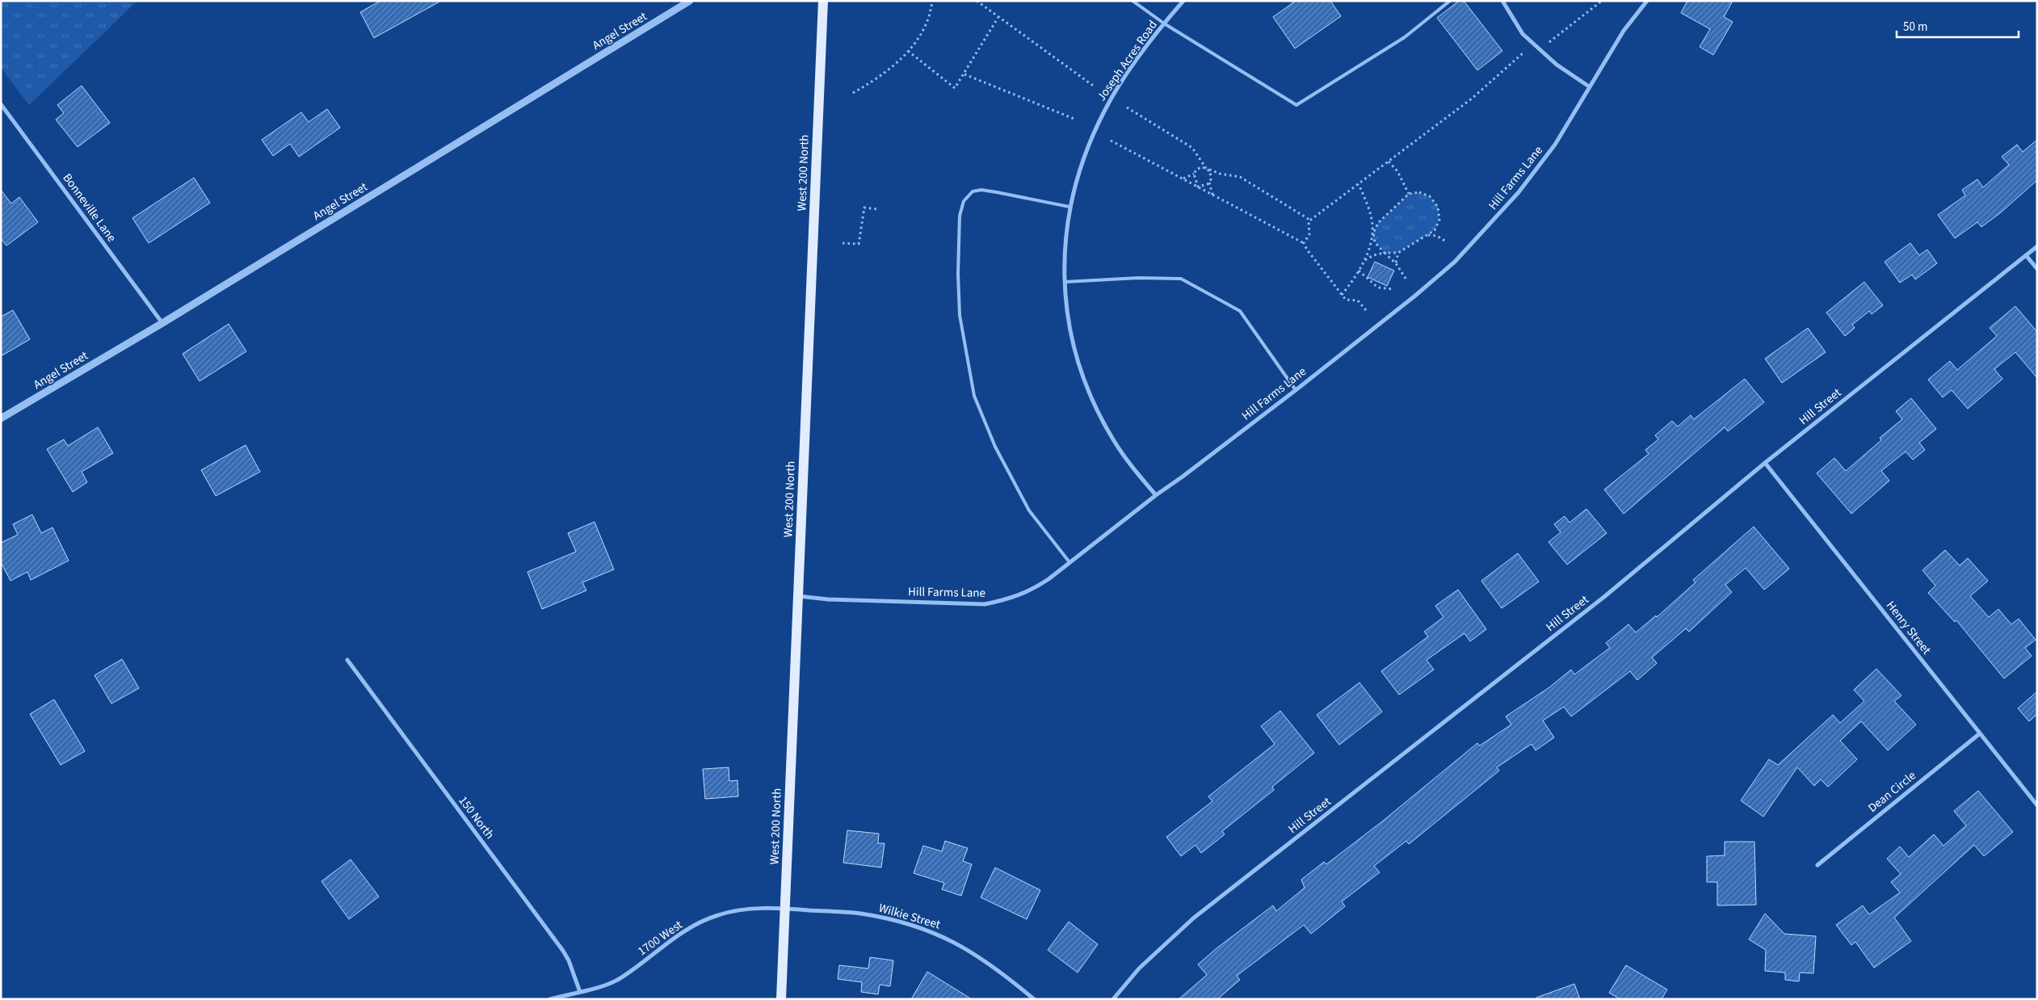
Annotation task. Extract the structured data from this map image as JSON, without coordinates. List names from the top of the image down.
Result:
{
  "streets": {
    "main road": ["West 200 North"],
    "street": [
      "Angel Street",
      "Joseph Acres Road",
      "Hill Farms Lane",
      "Bonneville Lane",
      "Hill Street",
      "Henry Street",
      "Dean Circle",
      "150 North",
      "Wilkie Street",
      "1700 West"
    ]
  },
  "crossings": [
    ["Angel Street", "Bonneville Lane"],
    ["Joseph Acres Road", "Hill Farms Lane"],
    ["West 200 North", "Hill Farms Lane"],
    ["West 200 North", "Wilkie Street"],
    ["West 200 North", "1700 West"],
    ["Hill Street", "Henry Street"],
    ["Henry Street", "Dean Circle"],
    ["150 North", "1700 West"],
    ["Wilkie Street", "1700 West"]
  ],
  "scale_bar": "50 m"
}
